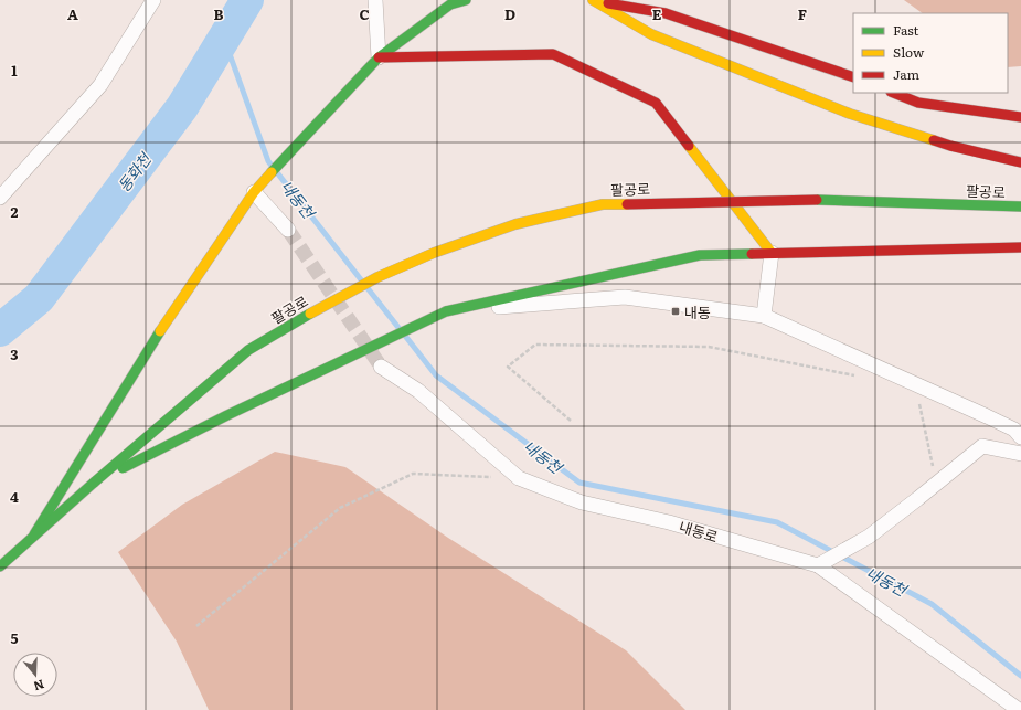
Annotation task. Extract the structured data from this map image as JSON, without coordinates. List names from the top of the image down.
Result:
{
  "streets": {
    "main road": ["팔공로"],
    "street": ["내동로"]
  },
  "water": ["동화천", "내동천"],
  "places": {
    "transit": ["내동"]
  },
  "legend": ["Fast", "Slow", "Jam"],
  "north": "bottom",
  "grid": {
    "columns": [
      "A",
      "B",
      "C",
      "D",
      "E",
      "F"
    ],
    "rows": [
      "1",
      "2",
      "3",
      "4",
      "5"
    ]
  }
}
